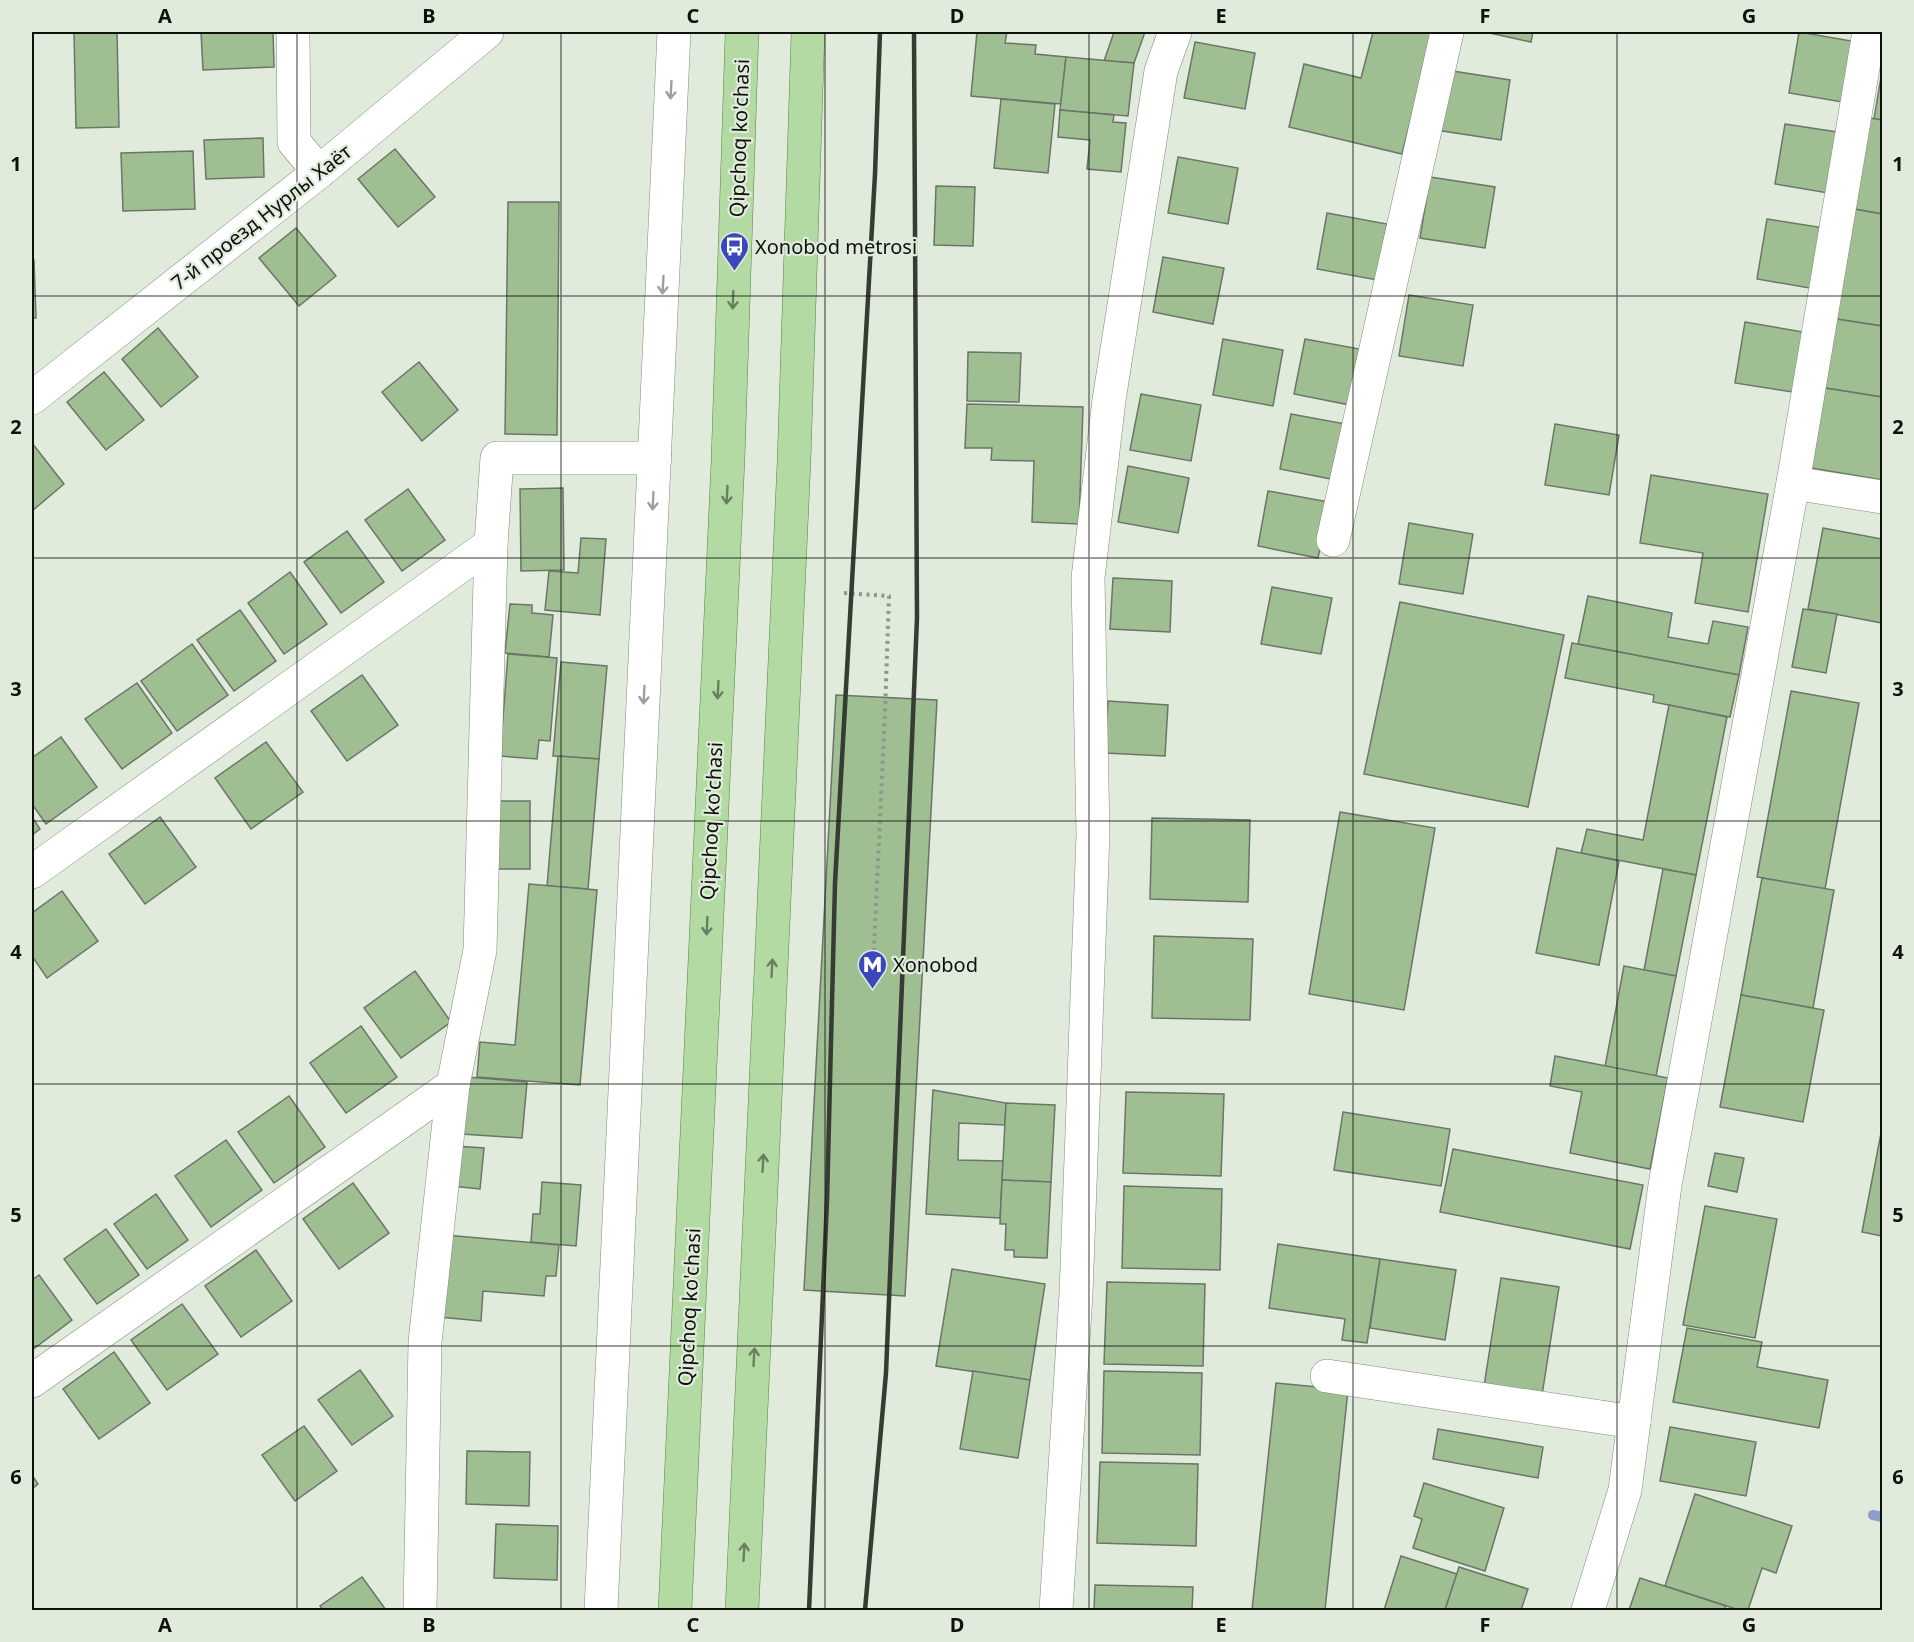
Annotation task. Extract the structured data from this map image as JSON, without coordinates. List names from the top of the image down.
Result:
{
  "streets": {
    "main road": ["Qipchoq ko'chasi"],
    "street": ["7-й проезд Нурлы Хаёт"]
  },
  "places": {
    "bus stop": ["Xonobod metrosi"],
    "metro station": ["Xonobod"]
  },
  "grid": {
    "columns": [
      "A",
      "B",
      "C",
      "D",
      "E",
      "F",
      "G"
    ],
    "rows": [
      "1",
      "2",
      "3",
      "4",
      "5",
      "6"
    ]
  }
}
